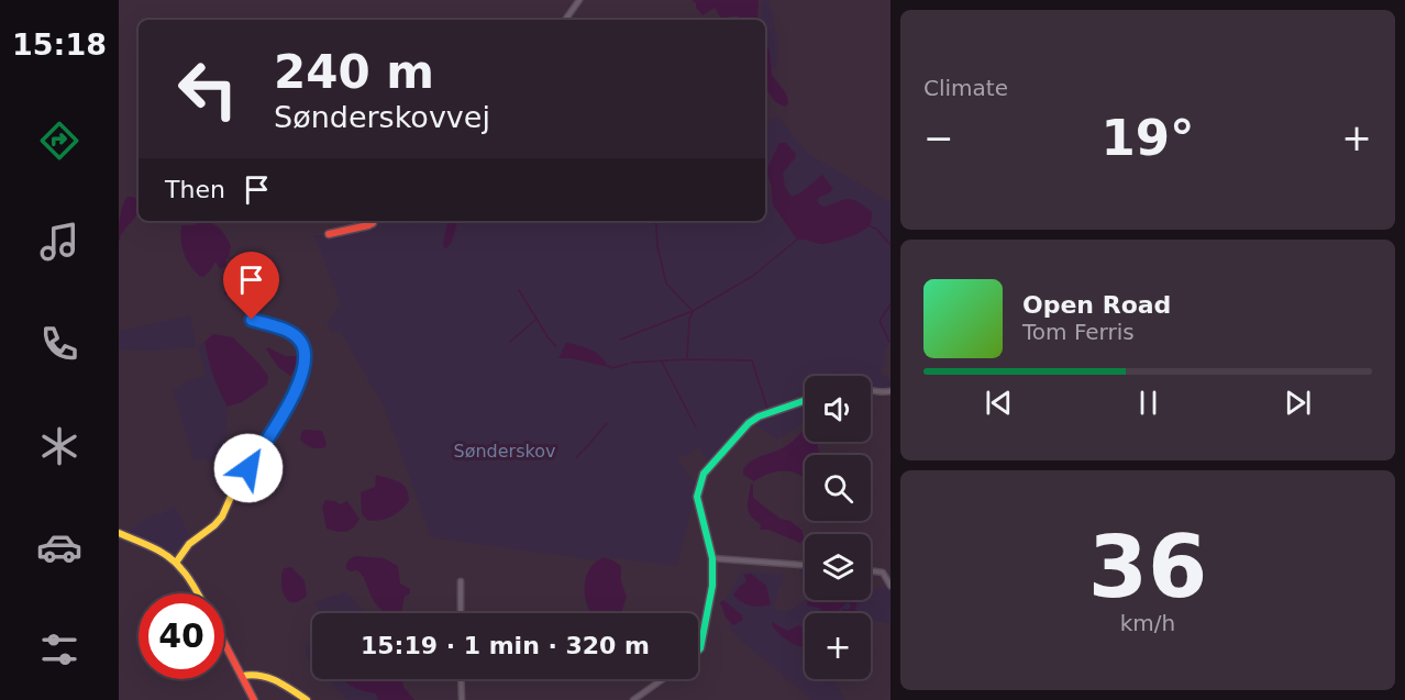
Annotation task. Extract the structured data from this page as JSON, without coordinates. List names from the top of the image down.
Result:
{
  "parks": ["Sønderskov"],
  "page": {
    "tabs": "15:18",
    "tile": [
      "Climate",
      ["36", "km/h"]
    ],
    "turn": ["240 m", "Sønderskovvej"],
    "heat": ["−", "19°", "+"],
    "then": "Then",
    "song": ["Open Road", "Tom Ferris"],
    "map_buttons": "+",
    "limit": "40",
    "trip": "15:19 · 1 min · 320 m"
  }
}
